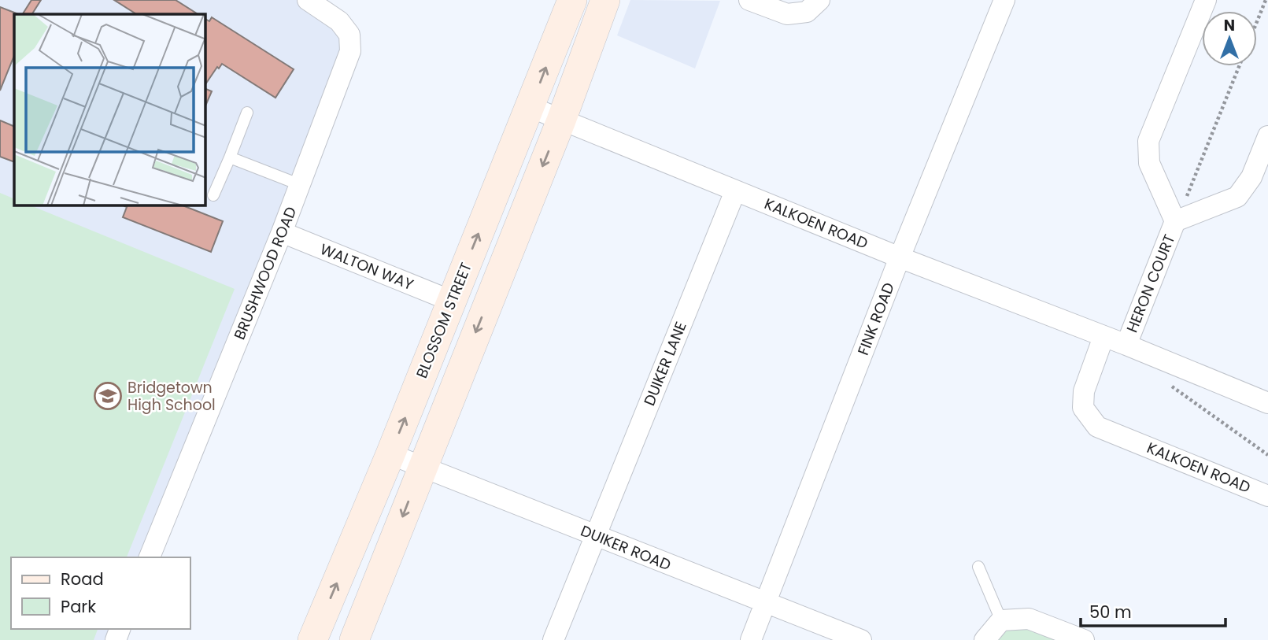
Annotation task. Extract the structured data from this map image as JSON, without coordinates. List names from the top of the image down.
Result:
{
  "streets": {
    "street": [
      "KALKOEN ROAD",
      "WALTON WAY",
      "BRUSHWOOD ROAD",
      "HERON COURT",
      "FINK ROAD",
      "BLOSSOM STREET",
      "DUIKER LANE",
      "DUIKER ROAD"
    ]
  },
  "crossings": [
    ["KALKOEN ROAD", "HERON COURT"],
    ["KALKOEN ROAD", "FINK ROAD"],
    ["KALKOEN ROAD", "BLOSSOM STREET"],
    ["KALKOEN ROAD", "DUIKER LANE"],
    ["WALTON WAY", "BRUSHWOOD ROAD"],
    ["WALTON WAY", "BLOSSOM STREET"],
    ["FINK ROAD", "DUIKER ROAD"],
    ["BLOSSOM STREET", "DUIKER ROAD"],
    ["DUIKER LANE", "DUIKER ROAD"]
  ],
  "places": {
    "school or university": ["Bridgetown High School"]
  },
  "legend": ["Road", "Park"],
  "scale_bar": "50 m",
  "north": "top"
}
